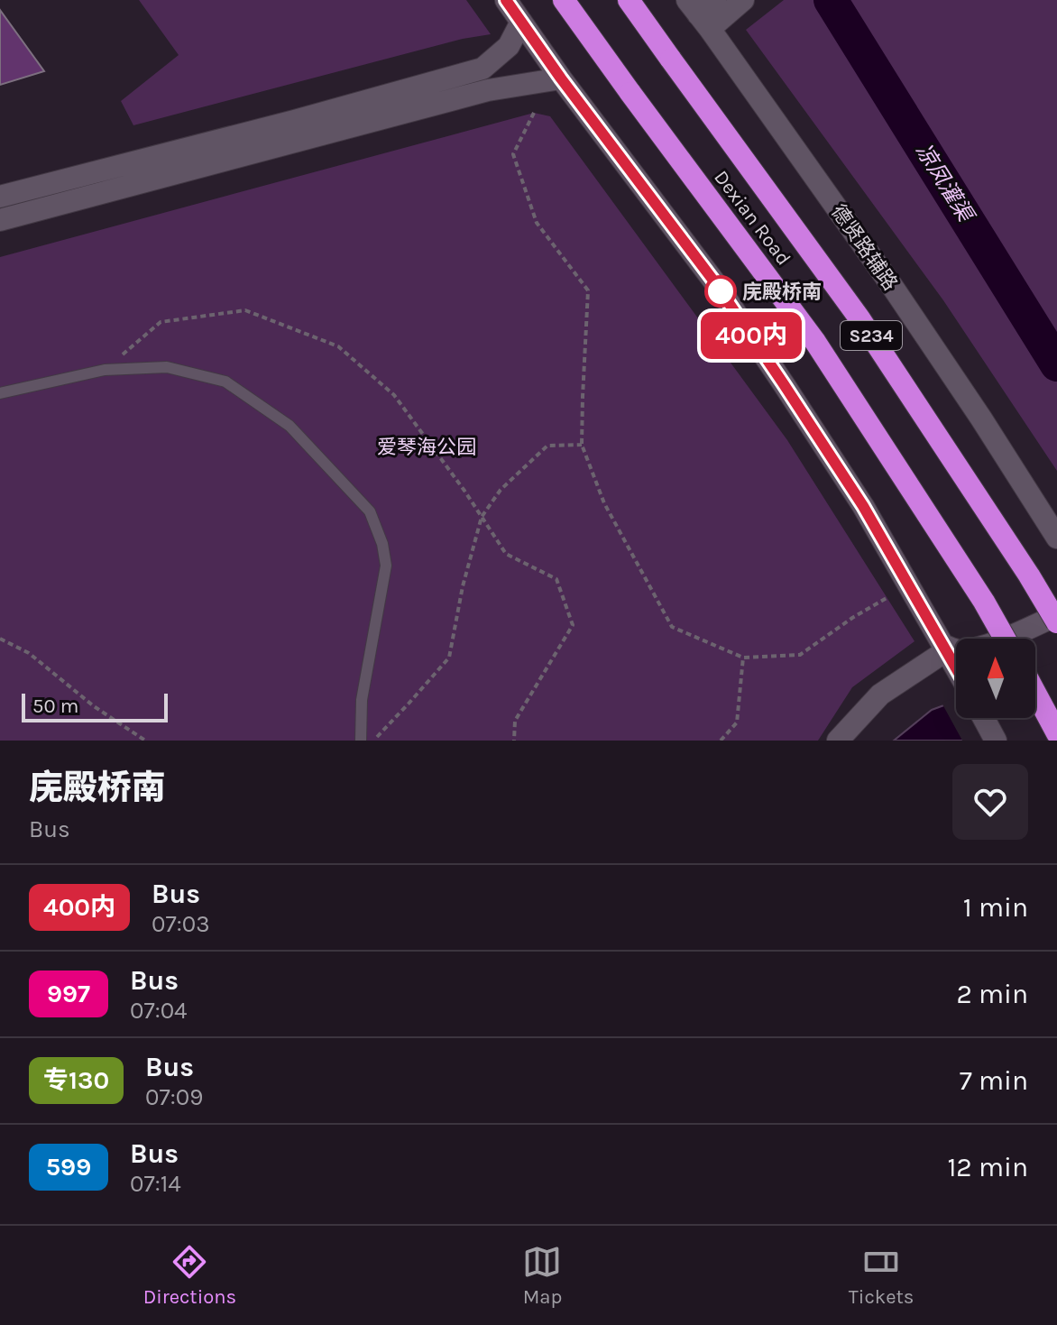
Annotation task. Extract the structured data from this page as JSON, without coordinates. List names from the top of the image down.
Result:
{
  "streets": {
    "highway": ["Dexian Road", "S234"],
    "street": ["德贤路辅路"]
  },
  "water": ["凉凤灌渠"],
  "parks": ["爱琴海公园"],
  "places": ["庑殿桥南"],
  "lines": ["bus line 400内"],
  "scale_bar": "50 m",
  "north": "top",
  "page": {
    "on_map": "400内",
    "scale": "50 m",
    "heading": ["庑殿桥南", "Bus"],
    "list": [
      {
        "mark": "400内",
        "name": "Bus",
        "note": "07:03",
        "value": "1 min"
      },
      {
        "mark": "997",
        "name": "Bus",
        "note": "07:04",
        "value": "2 min"
      },
      {
        "mark": "专130",
        "name": "Bus",
        "note": "07:09",
        "value": "7 min"
      },
      {
        "mark": "599",
        "name": "Bus",
        "note": "07:14",
        "value": "12 min"
      }
    ],
    "tabs": ["Directions", "Map", "Tickets"]
  }
}
